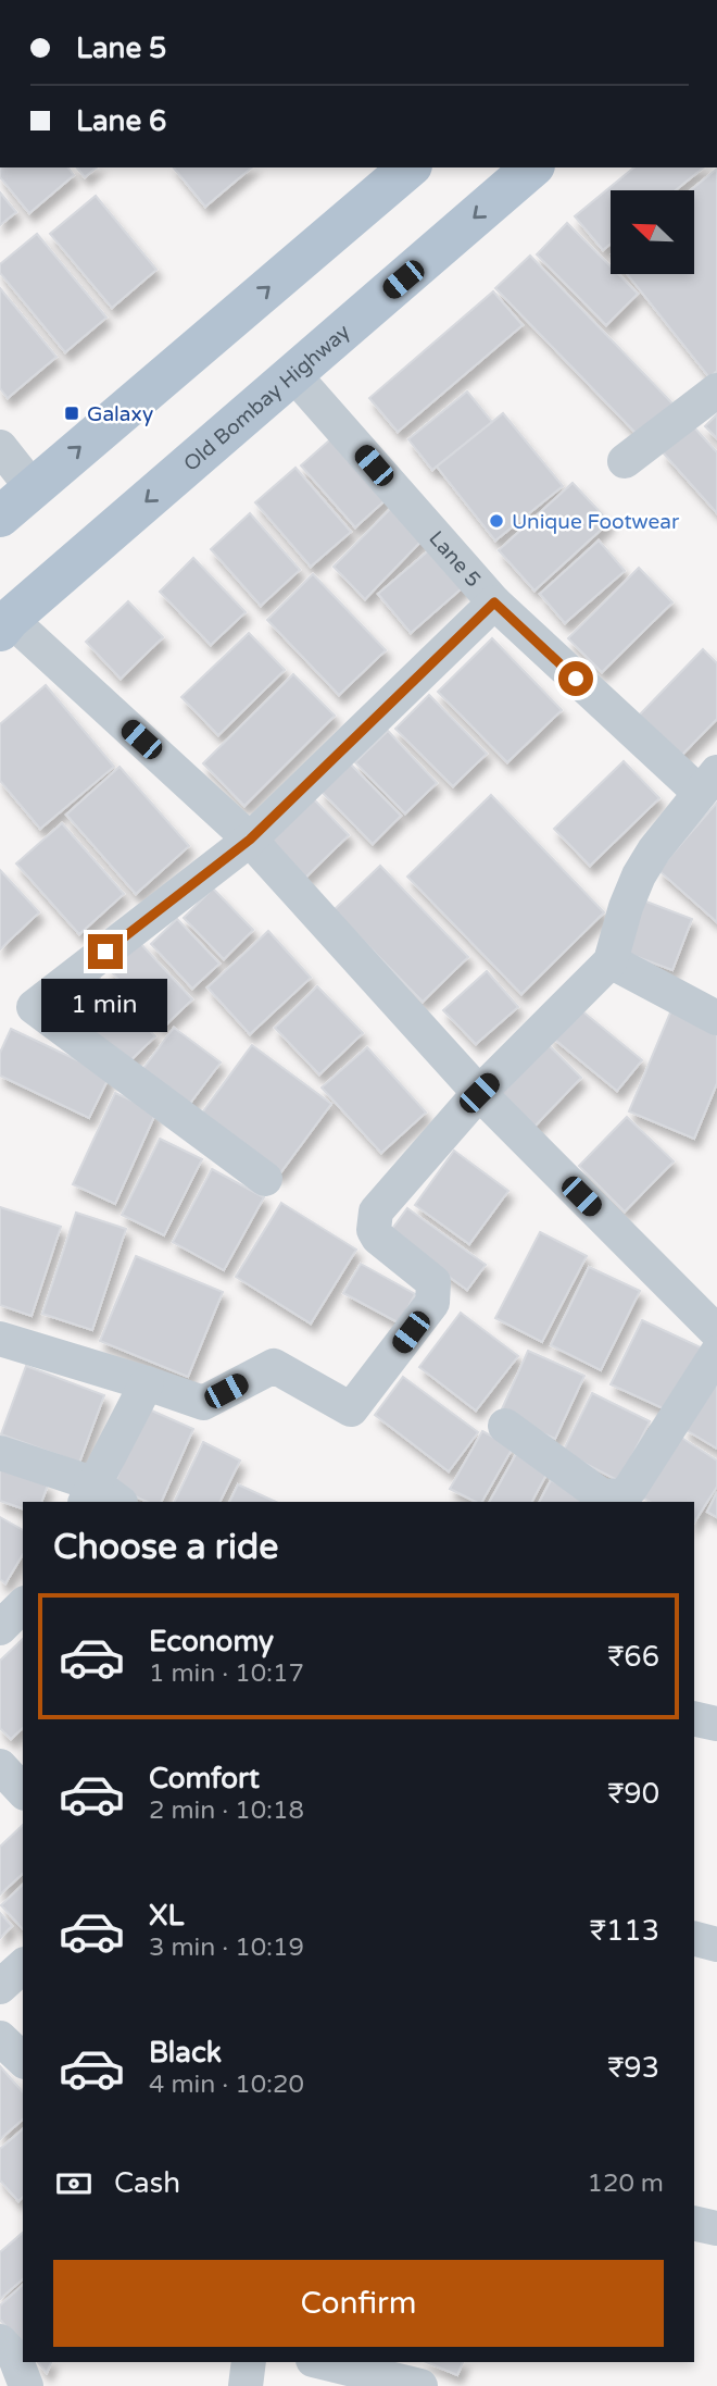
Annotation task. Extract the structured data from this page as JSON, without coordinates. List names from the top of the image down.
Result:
{
  "streets": {
    "main road": ["Old Bombay Highway"],
    "street": ["Lane 5"]
  },
  "crossings": [
    ["Old Bombay Highway", "Lane 5"]
  ],
  "places": {
    "transit": ["Galaxy"],
    "other": ["Unique Footwear"]
  },
  "north": "top left",
  "page": {
    "banner": ["Lane 5", "Lane 6"],
    "bubble": "1 min",
    "heading": "Choose a ride",
    "list": [
      {
        "name": "Economy",
        "note": "1 min · 10:17",
        "value": "₹66"
      },
      {
        "name": "Comfort",
        "note": "2 min · 10:18",
        "value": "₹90"
      },
      {
        "name": "XL",
        "note": "3 min · 10:19",
        "value": "₹113"
      },
      {
        "name": "Black",
        "note": "4 min · 10:20",
        "value": "₹93"
      }
    ],
    "pay": ["Cash", "120 m"],
    "buttons": "Confirm"
  }
}
